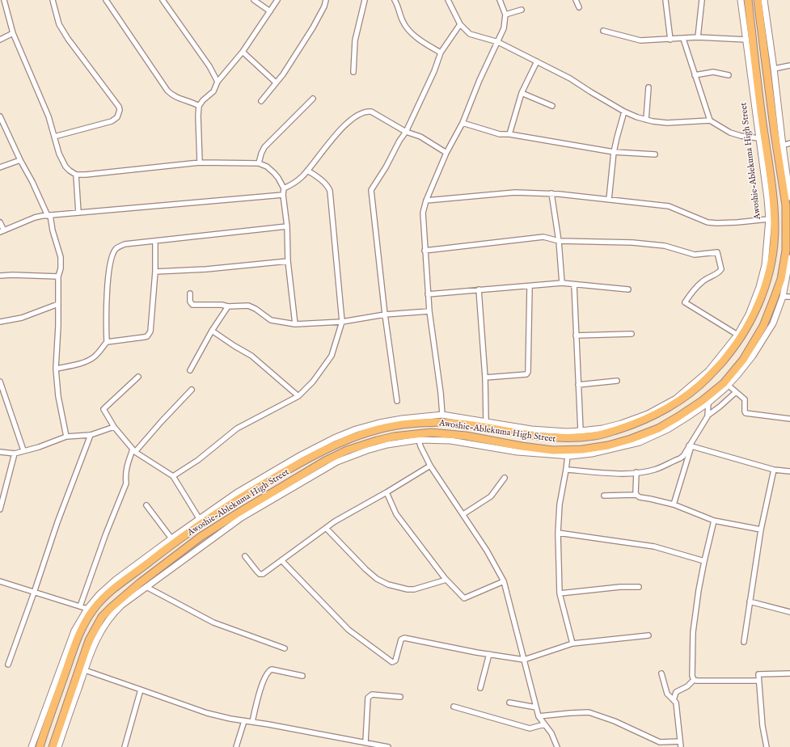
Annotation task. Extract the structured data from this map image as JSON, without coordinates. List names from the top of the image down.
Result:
{
  "streets": {
    "main road": ["Awoshie-Ablekuma High Street"]
  }
}
